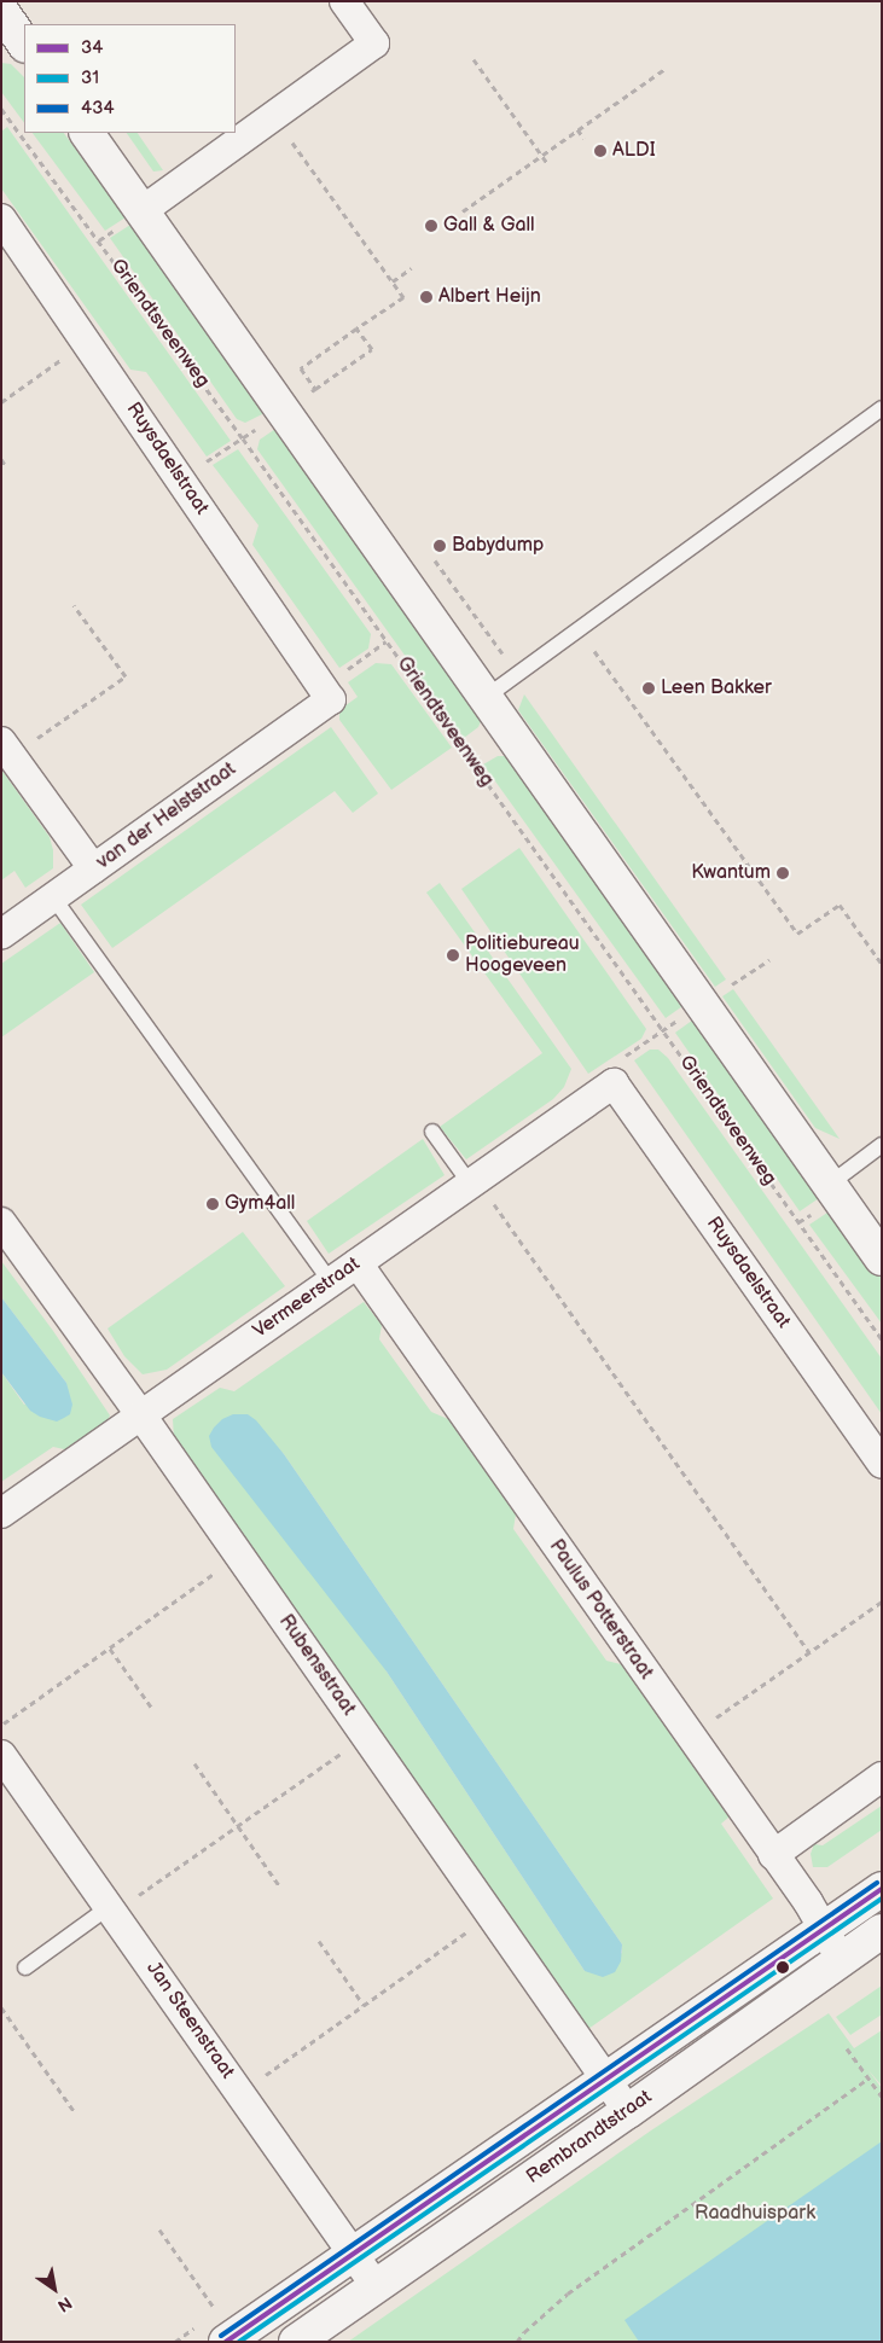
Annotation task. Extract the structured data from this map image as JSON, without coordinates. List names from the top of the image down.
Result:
{
  "streets": {
    "street": [
      "Ruysdaelstraat",
      "van der Helststraat",
      "Vermeerstraat",
      "Paulus Potterstraat",
      "Rubensstraat",
      "Jan Steenstraat",
      "Rembrandtstraat"
    ],
    "path": ["Griendtsveenweg"]
  },
  "crossings": [
    ["Ruysdaelstraat", "van der Helststraat"],
    ["Ruysdaelstraat", "Vermeerstraat"],
    ["Vermeerstraat", "Paulus Potterstraat"],
    ["Vermeerstraat", "Rubensstraat"],
    ["Paulus Potterstraat", "Rembrandtstraat"],
    ["Rubensstraat", "Rembrandtstraat"],
    ["Jan Steenstraat", "Rembrandtstraat"]
  ],
  "parks": ["Raadhuispark"],
  "places": [
    "ALDI",
    "Gall & Gall",
    "Albert Heijn",
    "Babydump",
    "Leen Bakker",
    "Kwantum",
    "Politiebureau Hoogeveen",
    "Gym4all"
  ],
  "lines": ["transit line 434", "transit line 34", "transit line 31"],
  "legend": ["34", "31", "434"],
  "north": "bottom right"
}
